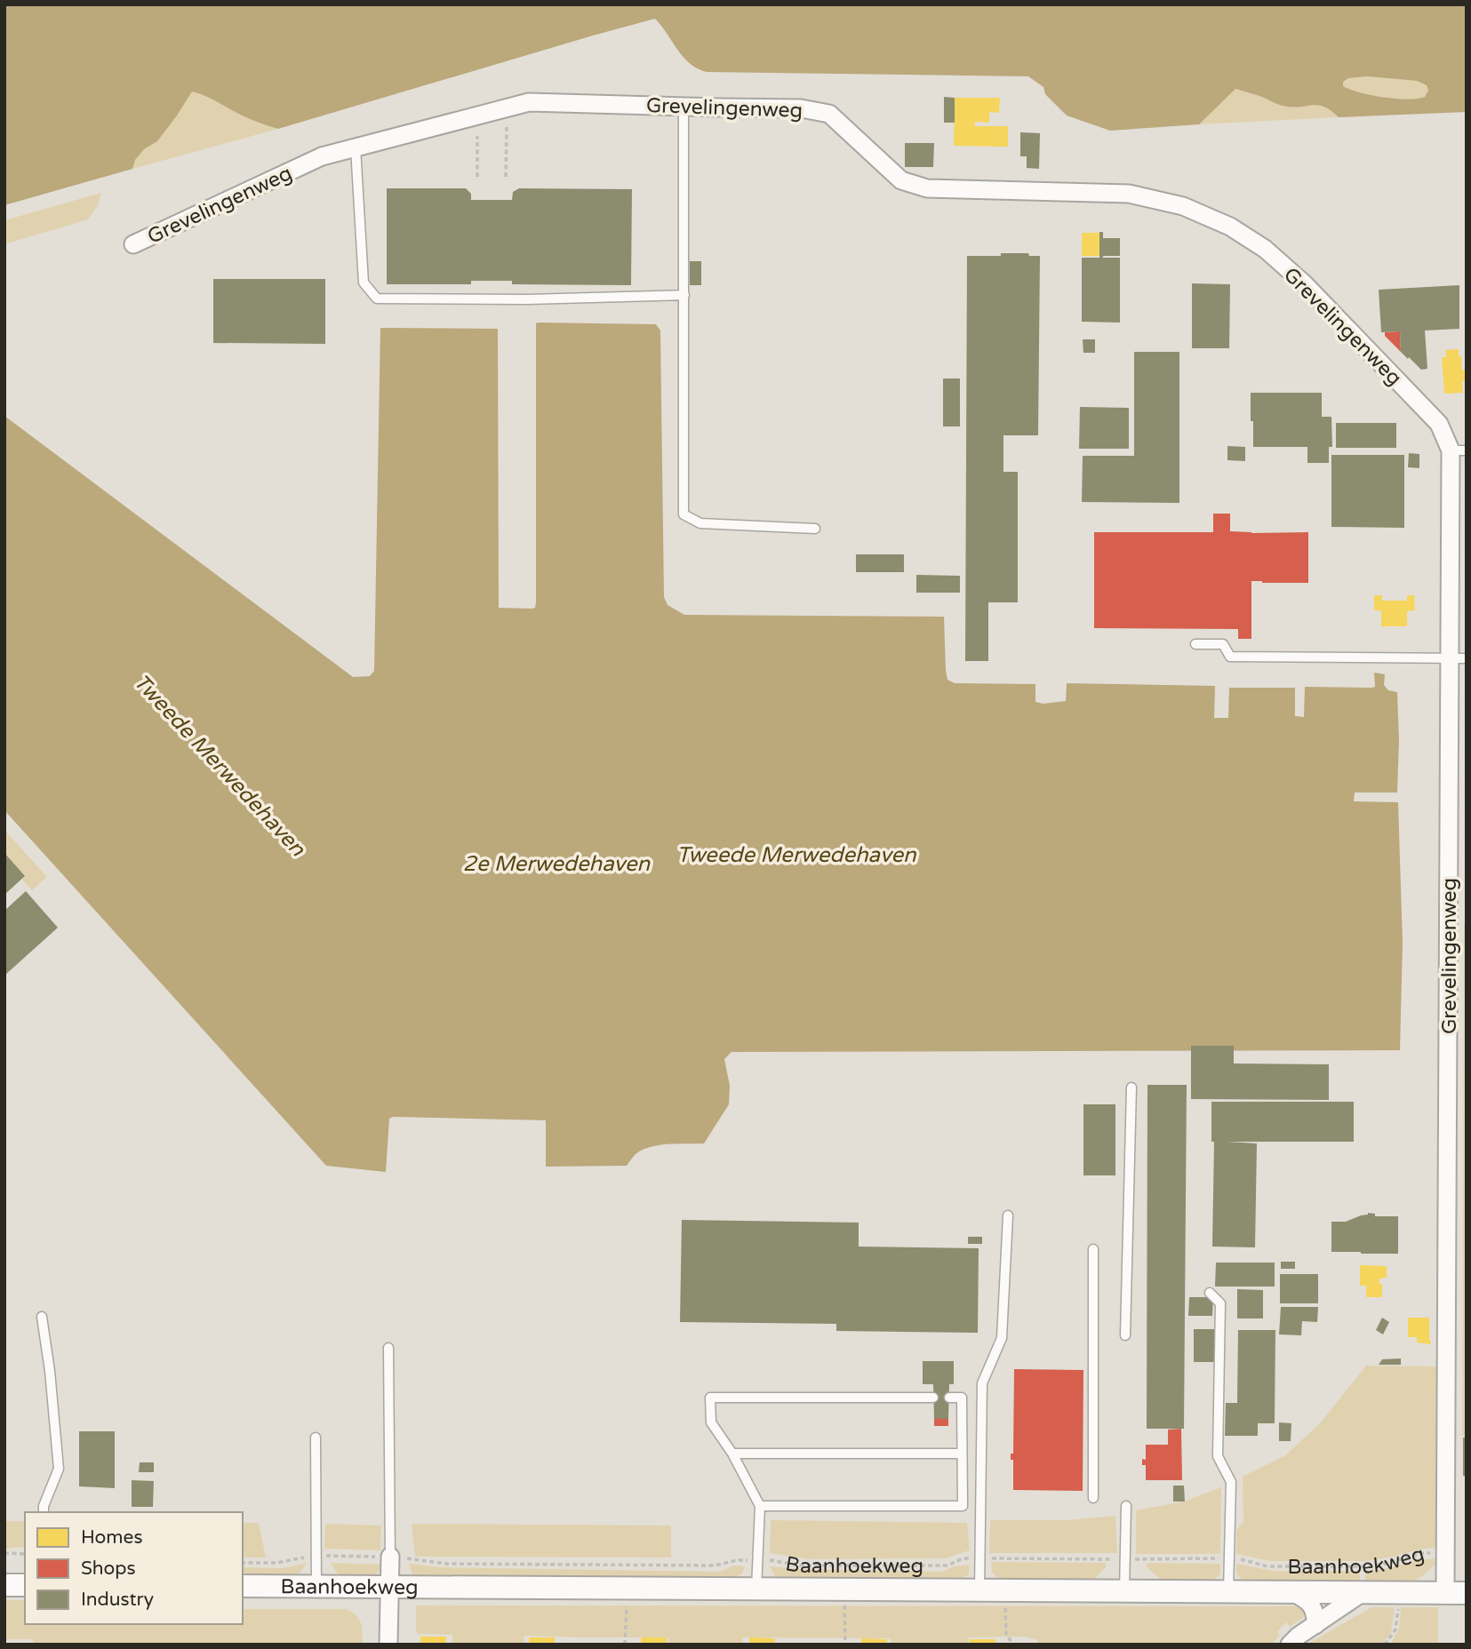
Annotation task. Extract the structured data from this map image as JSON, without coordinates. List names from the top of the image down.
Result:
{
  "streets": {
    "street": ["Grevelingenweg", "Baanhoekweg"]
  },
  "crossings": [
    ["Grevelingenweg", "Baanhoekweg"]
  ],
  "water": ["Tweede Merwedehaven", "2e Merwedehaven"],
  "legend": ["Homes", "Shops", "Industry"]
}
